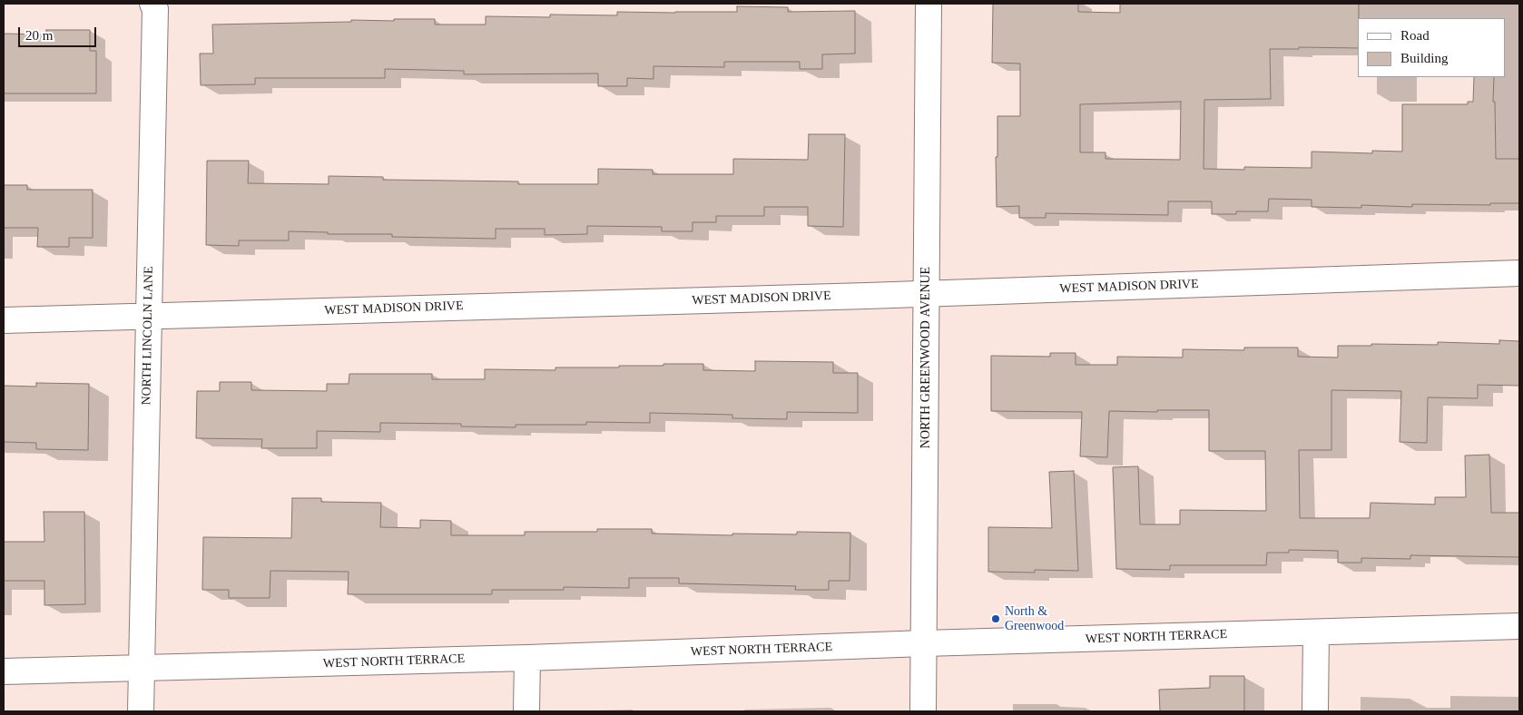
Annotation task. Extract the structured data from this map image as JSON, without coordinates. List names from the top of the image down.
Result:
{
  "streets": {
    "street": [
      "WEST MADISON DRIVE",
      "NORTH LINCOLN LANE",
      "NORTH GREENWOOD AVENUE",
      "WEST NORTH TERRACE"
    ]
  },
  "crossings": [
    ["WEST MADISON DRIVE", "NORTH LINCOLN LANE"],
    ["WEST MADISON DRIVE", "NORTH GREENWOOD AVENUE"],
    ["NORTH LINCOLN LANE", "WEST NORTH TERRACE"],
    ["NORTH GREENWOOD AVENUE", "WEST NORTH TERRACE"]
  ],
  "places": ["North & Greenwood"],
  "legend": ["Road", "Building"],
  "scale_bar": "20 m"
}
